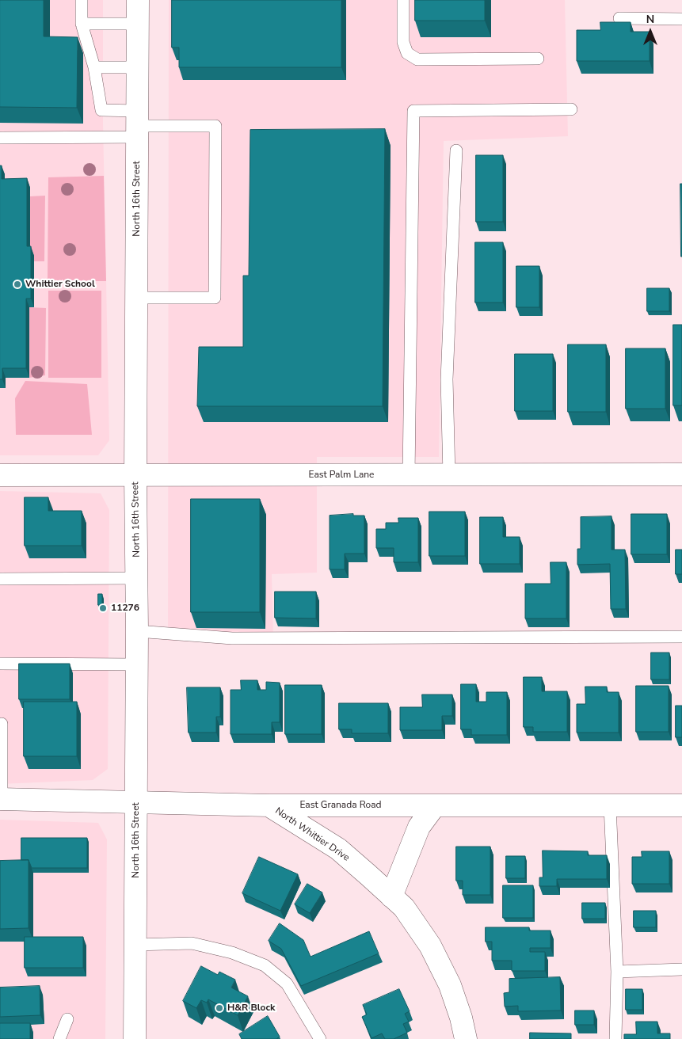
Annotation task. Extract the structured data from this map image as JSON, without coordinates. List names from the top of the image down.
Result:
{
  "streets": {
    "street": [
      "North 16th Street",
      "East Palm Lane",
      "East Granada Road",
      "North Whittier Drive"
    ]
  },
  "crossings": [
    ["North 16th Street", "East Palm Lane"],
    ["North 16th Street", "East Granada Road"],
    ["East Granada Road", "North Whittier Drive"]
  ],
  "places": ["Whittier School", "11276", "H&R Block"],
  "north": "top"
}
